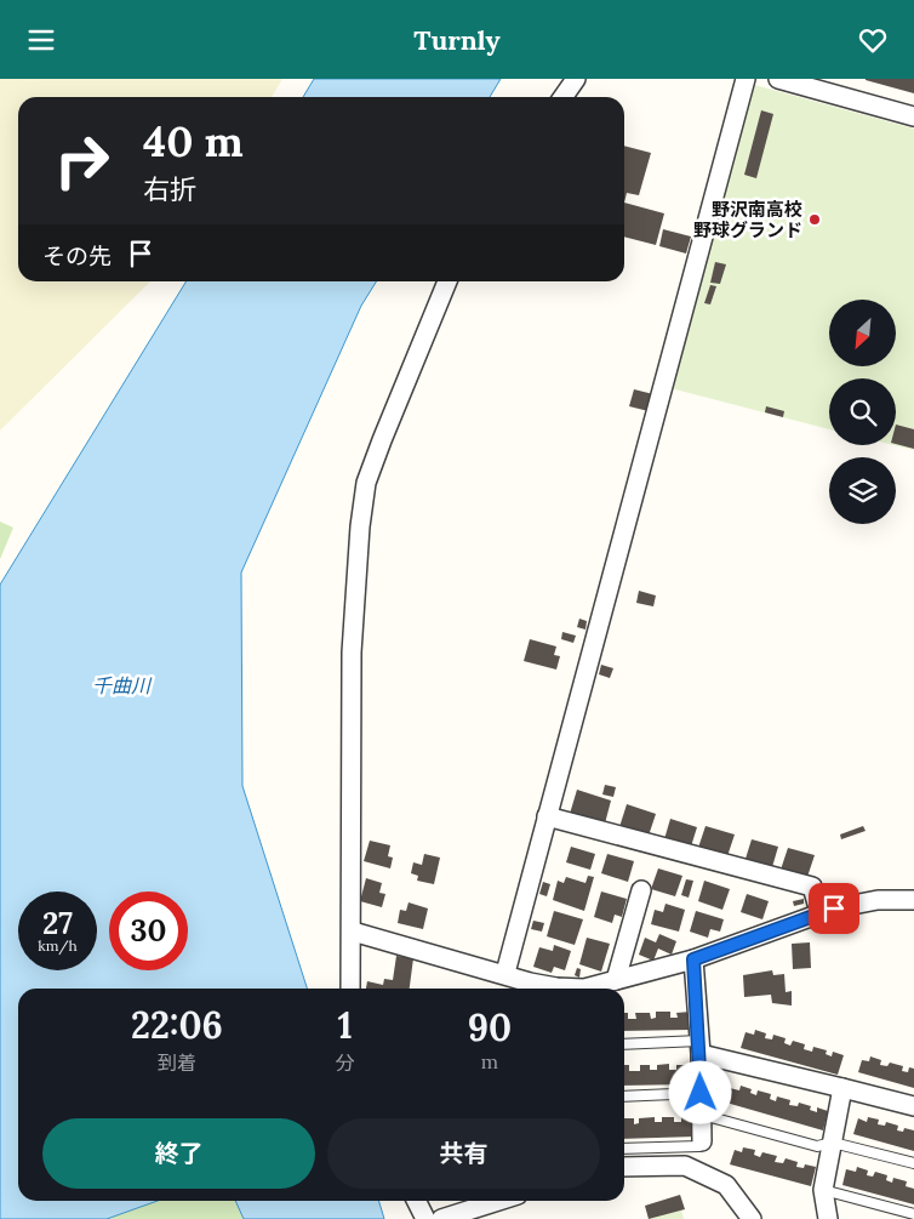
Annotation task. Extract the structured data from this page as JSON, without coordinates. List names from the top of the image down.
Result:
{
  "water": ["千曲川"],
  "places": ["野沢南高校 野球グランド"],
  "north": "bottom left",
  "page": {
    "header": "Turnly",
    "turn": ["40 m", "右折"],
    "then": "その先",
    "speed": "27 km/h",
    "limit": "30",
    "eta": [
      "22:06",
      "到着",
      "1",
      "分",
      "90",
      "m"
    ],
    "buttons": ["終了", "共有"]
  }
}
